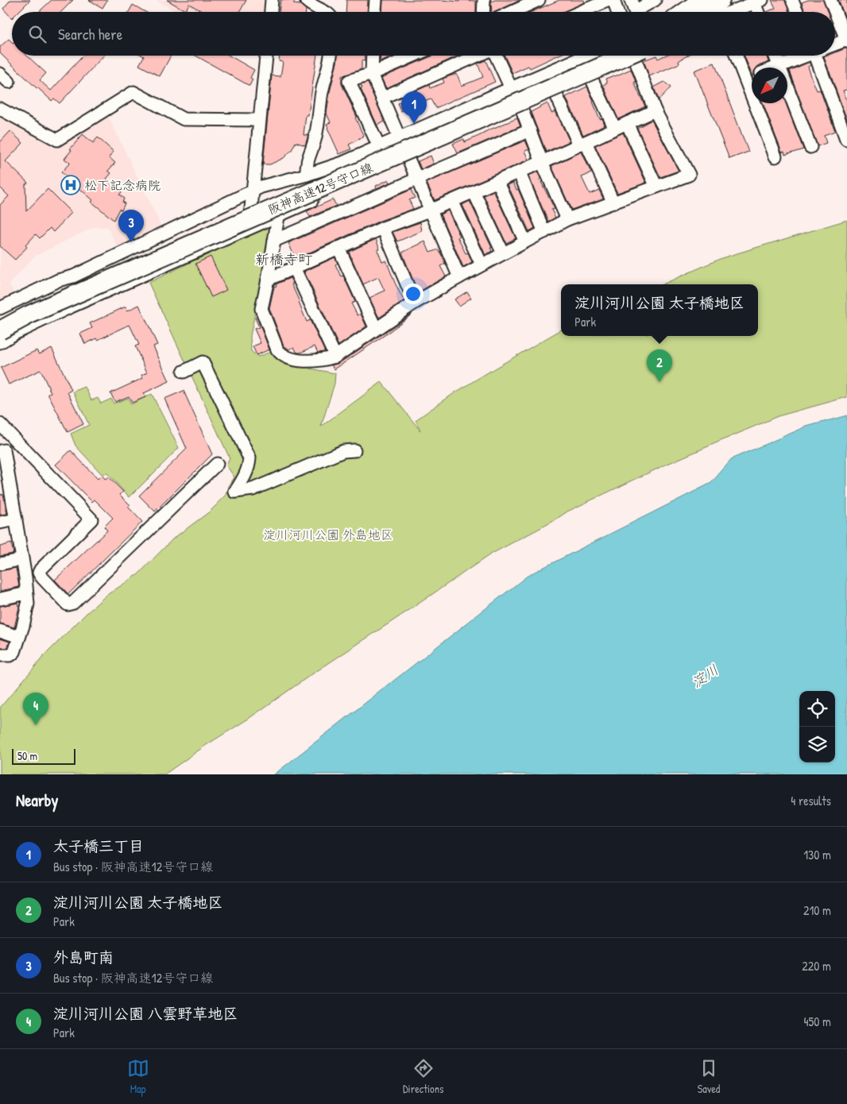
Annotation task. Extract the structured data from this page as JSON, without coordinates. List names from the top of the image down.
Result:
{
  "streets": {
    "highway": ["阪神高速12号守口線"]
  },
  "districts": ["新橋寺町"],
  "water": ["淀川"],
  "parks": ["淀川河川公園 外島地区"],
  "places": {
    "hospital": ["松下記念病院"]
  },
  "scale_bar": "50 m",
  "north": "bottom left",
  "page": {
    "search": "Search here",
    "pins": [
      "1",
      "3",
      "2",
      "4"
    ],
    "popup": ["淀川河川公園 太子橋地区", "Park"],
    "scale": "50 m",
    "heading": ["Nearby", "4 results"],
    "list": [
      {
        "mark": "1",
        "name": "太子橋三丁目",
        "note": "Bus stop · 阪神高速12号守口線",
        "value": "130 m"
      },
      {
        "mark": "2",
        "name": "淀川河川公園 太子橋地区",
        "note": "Park",
        "value": "210 m"
      },
      {
        "mark": "3",
        "name": "外島町南",
        "note": "Bus stop · 阪神高速12号守口線",
        "value": "220 m"
      },
      {
        "mark": "4",
        "name": "淀川河川公園 八雲野草地区",
        "note": "Park",
        "value": "450 m"
      }
    ],
    "nav": ["Map", "Directions", "Saved"]
  }
}
